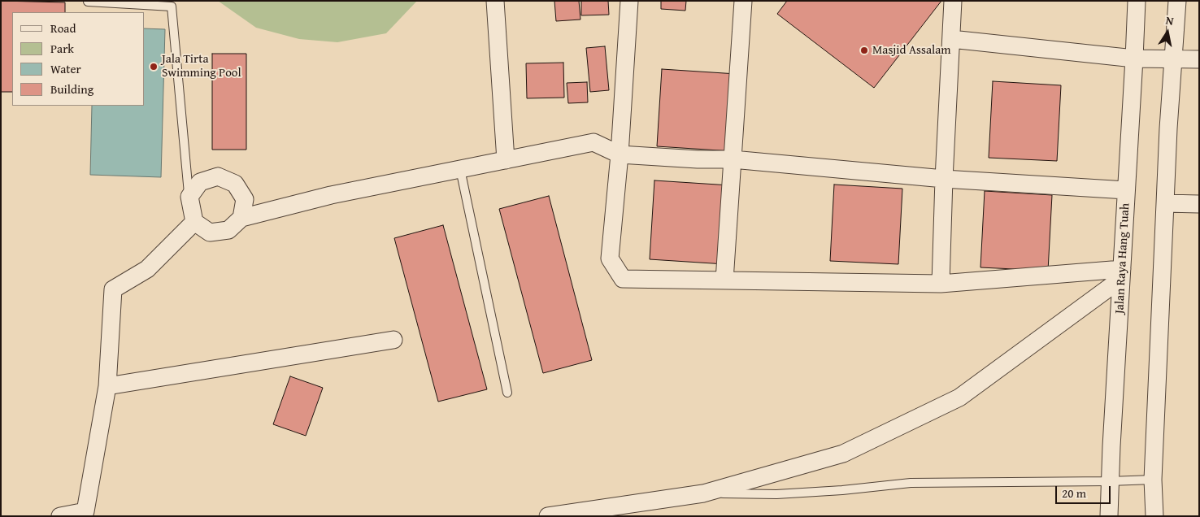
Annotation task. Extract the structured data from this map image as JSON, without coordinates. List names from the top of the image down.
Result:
{
  "streets": {
    "street": ["Jalan Raya Hang Tuah"]
  },
  "places": ["Masjid Assalam", "Jala Tirta Swimming Pool"],
  "legend": [
    "Road",
    "Park",
    "Water",
    "Building"
  ],
  "scale_bar": "20 m",
  "north": "top"
}
